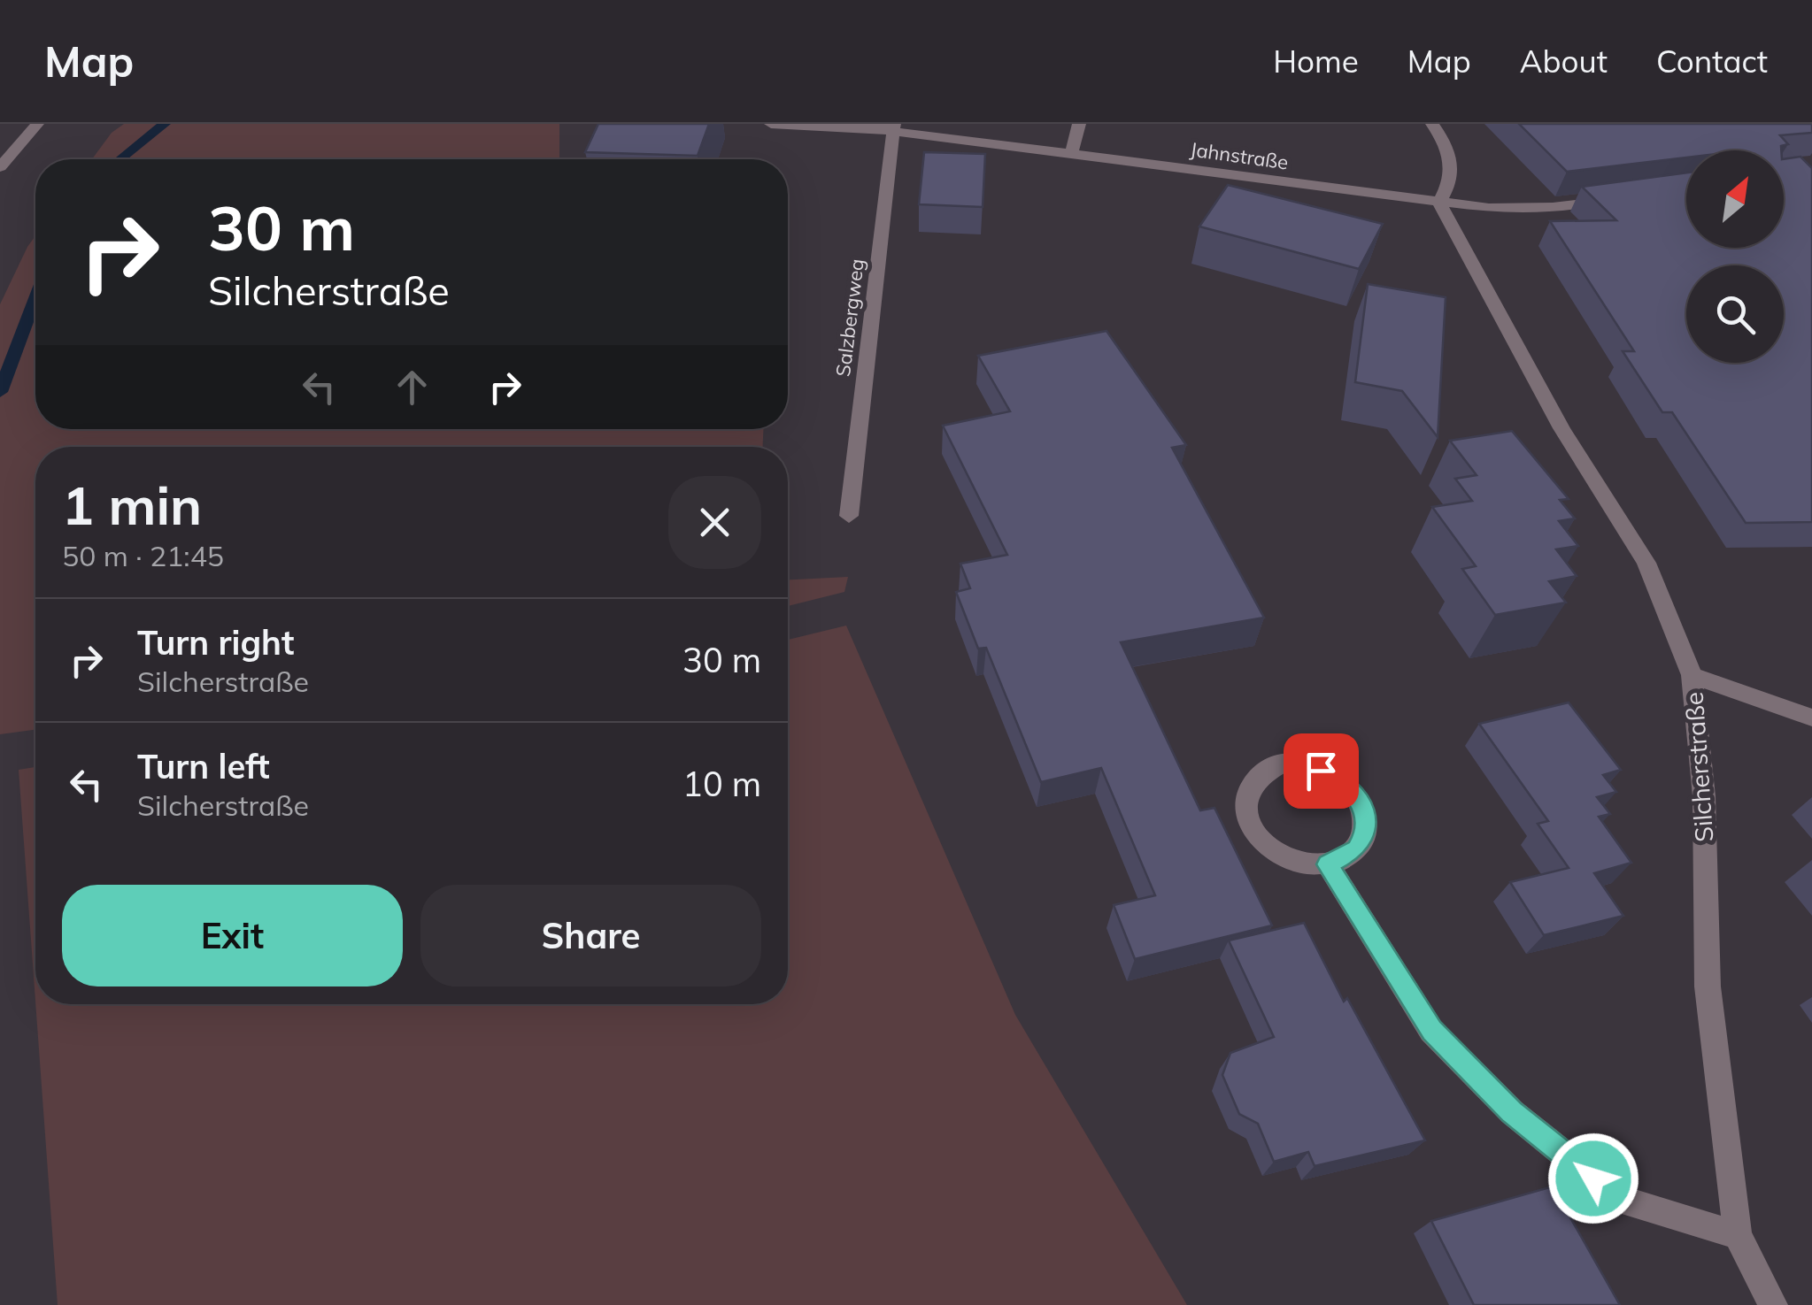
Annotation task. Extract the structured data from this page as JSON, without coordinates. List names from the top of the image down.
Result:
{
  "streets": {
    "street": ["Jahnstraße", "Salzbergweg", "Silcherstraße"]
  },
  "crossings": [
    ["Jahnstraße", "Salzbergweg"],
    ["Jahnstraße", "Silcherstraße"]
  ],
  "north": "top right",
  "page": {
    "header": "Map",
    "nav": [
      "Home",
      "Map",
      "About",
      "Contact"
    ],
    "turn": ["30 m", "Silcherstraße"],
    "heading": ["1 min", "50 m · 21:45"],
    "list": [
      {
        "name": "Turn right",
        "note": "Silcherstraße",
        "value": "30 m"
      },
      {
        "name": "Turn left",
        "note": "Silcherstraße",
        "value": "10 m"
      }
    ],
    "buttons": ["Exit", "Share"]
  }
}
